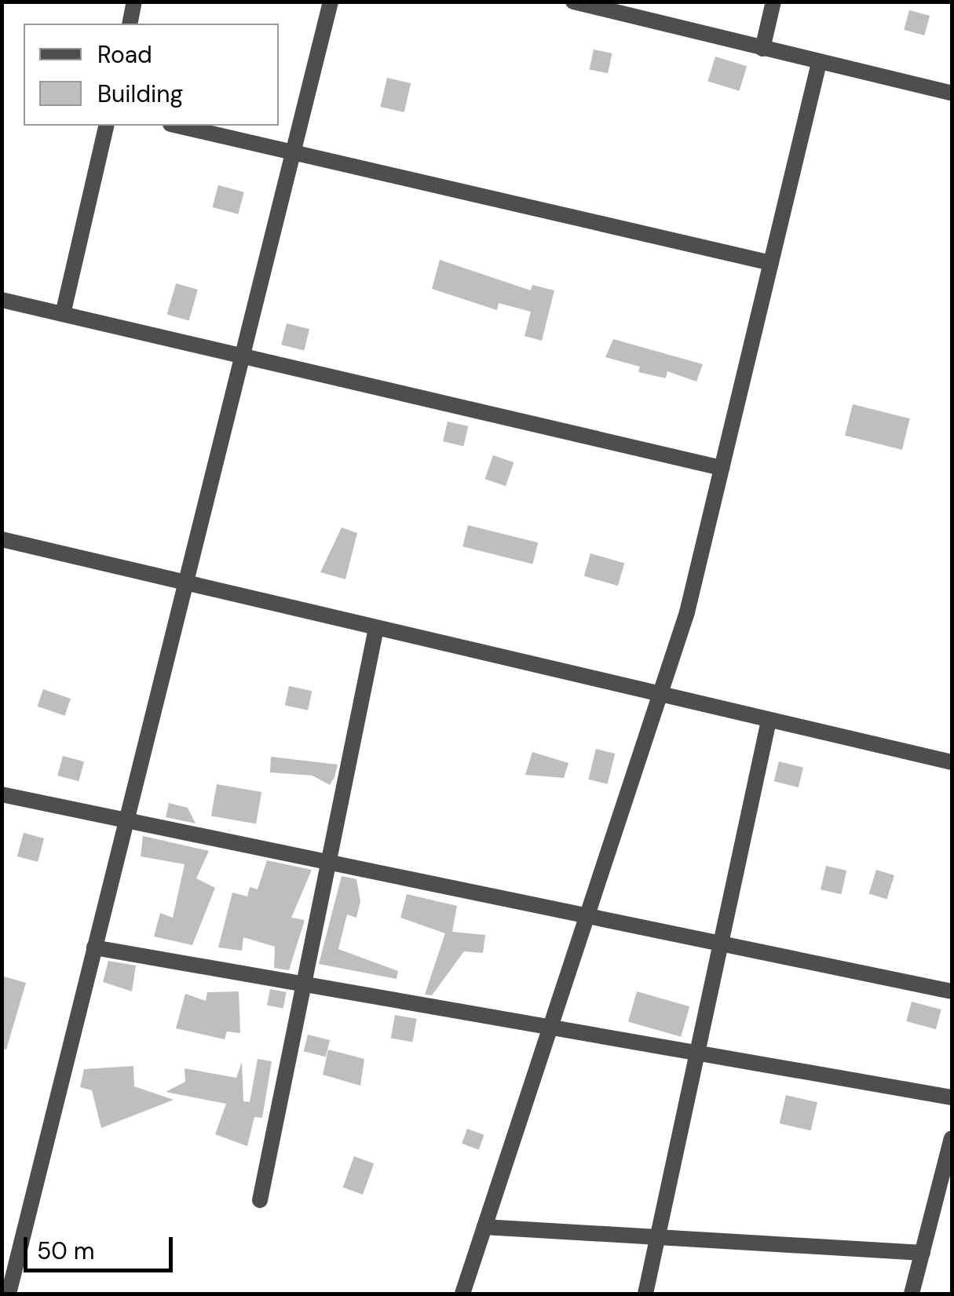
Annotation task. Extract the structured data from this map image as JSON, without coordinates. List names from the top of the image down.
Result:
{
  "legend": ["Road", "Building"],
  "scale_bar": "50 m"
}
